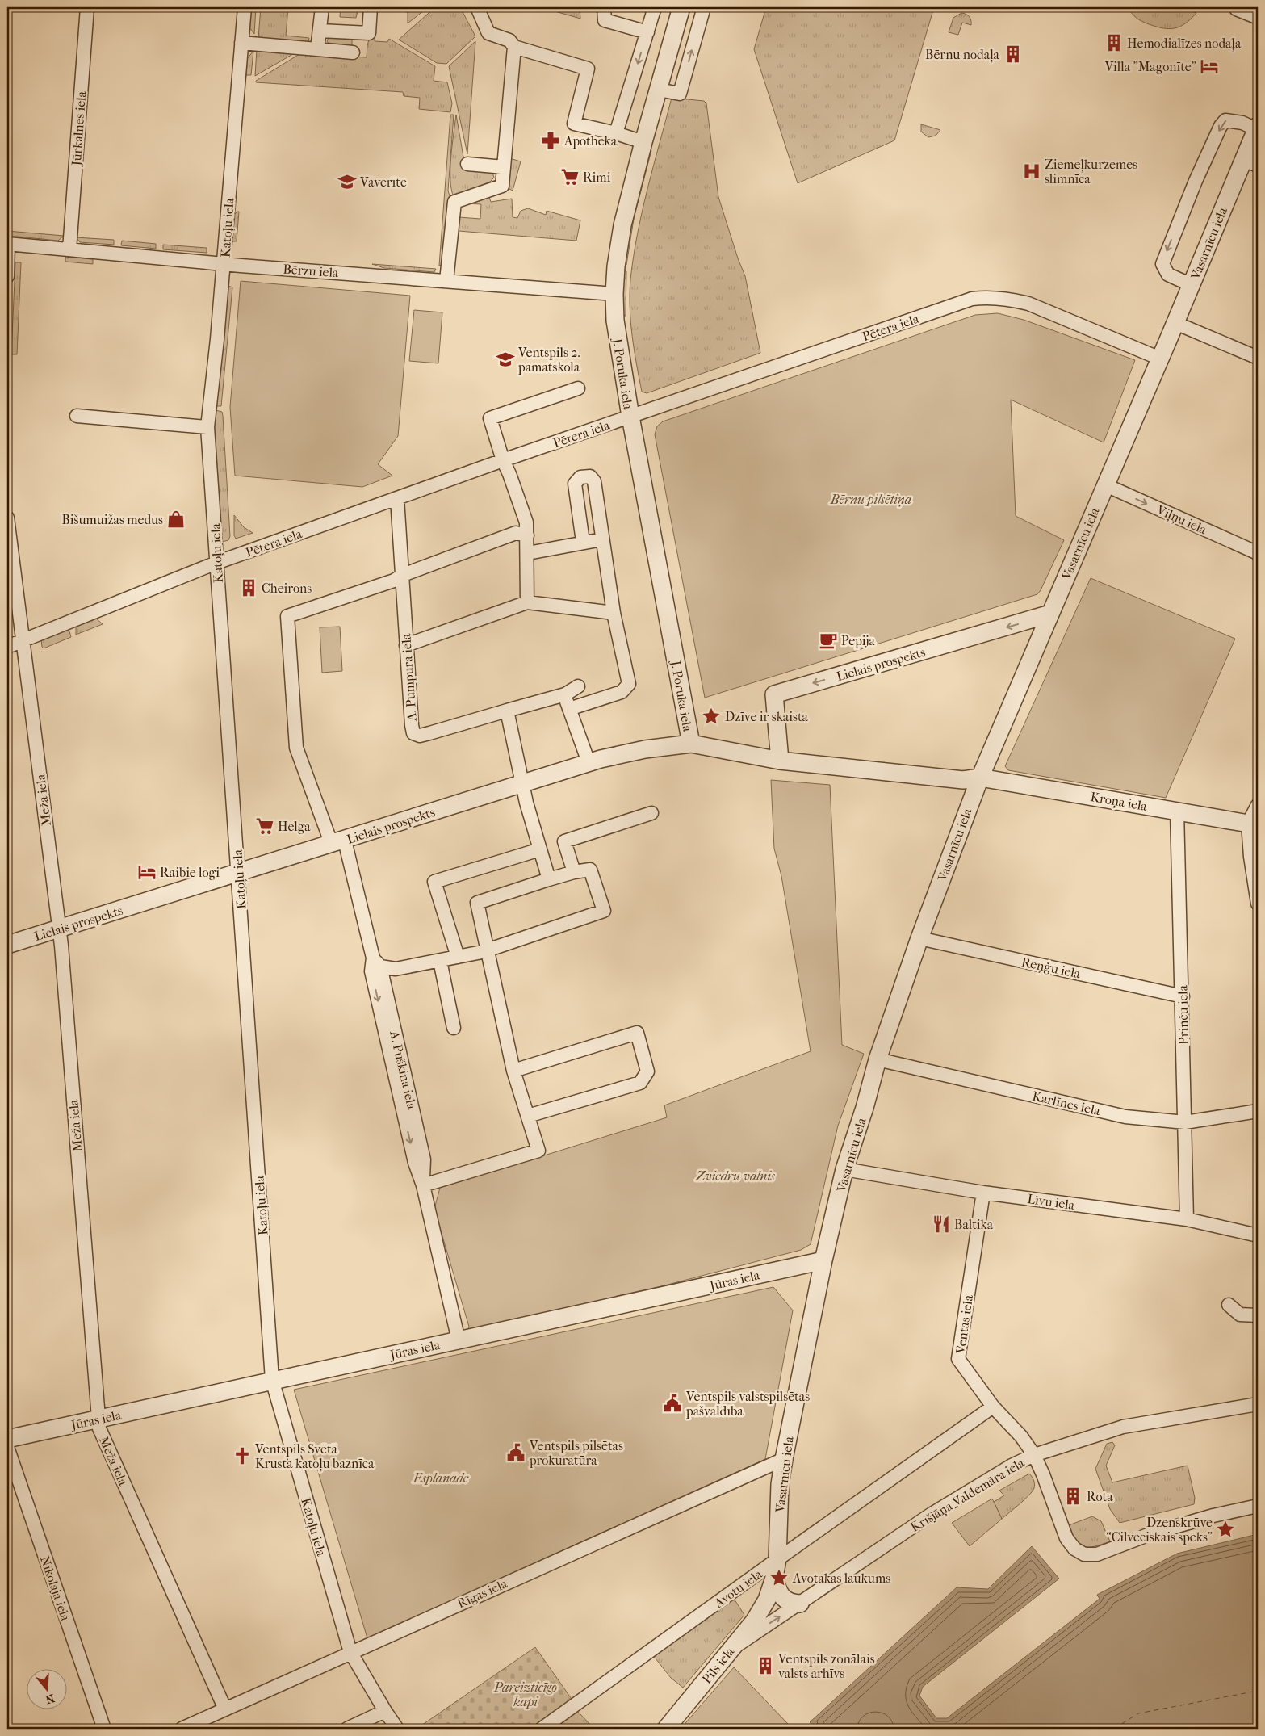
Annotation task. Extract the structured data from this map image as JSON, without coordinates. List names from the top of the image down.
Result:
{
  "streets": {
    "street": [
      "Jūrkalnes iela",
      "Katoļu iela",
      "Vasarnīcu iela",
      "Bērzu iela",
      "Pētera iela",
      "J. Poruka iela",
      "Viļņu iela",
      "Lielais prospekts",
      "A. Pumpura iela",
      "Meža iela",
      "Kroņa iela",
      "Reņģu iela",
      "Prinču iela",
      "A. Puškina iela",
      "Karlīnes iela",
      "Līvu iela",
      "Jūras iela",
      "Ventas iela",
      "Krišjāņa Valdemāra iela",
      "Nikolaja iela",
      "Avotu iela",
      "Rīgas iela",
      "Pils iela"
    ]
  },
  "crossings": [
    ["Jūrkalnes iela", "Bērzu iela"],
    ["Katoļu iela", "Bērzu iela"],
    ["Katoļu iela", "Pētera iela"],
    ["Katoļu iela", "Lielais prospekts"],
    ["Katoļu iela", "Jūras iela"],
    ["Katoļu iela", "Rīgas iela"],
    ["Vasarnīcu iela", "Pētera iela"],
    ["Vasarnīcu iela", "Viļņu iela"],
    ["Vasarnīcu iela", "Lielais prospekts"],
    ["Vasarnīcu iela", "Kroņa iela"],
    ["Vasarnīcu iela", "Reņģu iela"],
    ["Vasarnīcu iela", "Karlīnes iela"],
    ["Vasarnīcu iela", "Līvu iela"],
    ["Vasarnīcu iela", "Jūras iela"],
    ["Vasarnīcu iela", "Avotu iela"],
    ["Vasarnīcu iela", "Rīgas iela"],
    ["Vasarnīcu iela", "Pils iela"],
    ["Bērzu iela", "J. Poruka iela"],
    ["Pētera iela", "J. Poruka iela"],
    ["Pētera iela", "A. Pumpura iela"],
    ["Pētera iela", "Meža iela"],
    ["J. Poruka iela", "Lielais prospekts"],
    ["Lielais prospekts", "Meža iela"],
    ["Lielais prospekts", "Kroņa iela"],
    ["Lielais prospekts", "A. Puškina iela"],
    ["A. Pumpura iela", "A. Puškina iela"],
    ["Meža iela", "Jūras iela"],
    ["Meža iela", "Rīgas iela"],
    ["Kroņa iela", "Prinču iela"],
    ["Reņģu iela", "Prinču iela"],
    ["Prinču iela", "Karlīnes iela"],
    ["Prinču iela", "Līvu iela"],
    ["A. Puškina iela", "Jūras iela"],
    ["Līvu iela", "Ventas iela"],
    ["Ventas iela", "Krišjāņa Valdemāra iela"],
    ["Ventas iela", "Avotu iela"],
    ["Krišjāņa Valdemāra iela", "Pils iela"]
  ],
  "one_way": ["Viļņu iela"],
  "parks": [
    "Bērnu pilsētiņa",
    "Zviedru valnis",
    "Esplanāde",
    "Pareizticīgo kapi"
  ],
  "places": {
    "building": [
      "Hemodialīzes nodaļa",
      "Bērnu nodaļa",
      "Cheirons",
      "Rota",
      "Ventspils zonālais valsts arhīvs"
    ],
    "hotel": ["Villa \"Magonīte\"", "Raibie logi"],
    "pharmacy": ["Apotheka"],
    "hospital": ["Ziemeļkurzemes slimnīca"],
    "supermarket": ["Rimi", "Helga"],
    "school or university": ["Vāverīte", "Ventspils 2. pamatskola"],
    "shop": ["Bišumuižas medus"],
    "cafe": ["Pepija"],
    "place": ["Dzīve ir skaista", "Dzenskrūve “Cilvēciskais spēks”", "Avotakas laukums"],
    "restaurant": ["Baltika"],
    "public building": ["Ventspils valstspilsētas pašvaldība", "Ventspils pilsētas prokuratūra"],
    "church": ["Ventspils Svētā Krusta katoļu baznīca"]
  },
  "north": "bottom"
}
